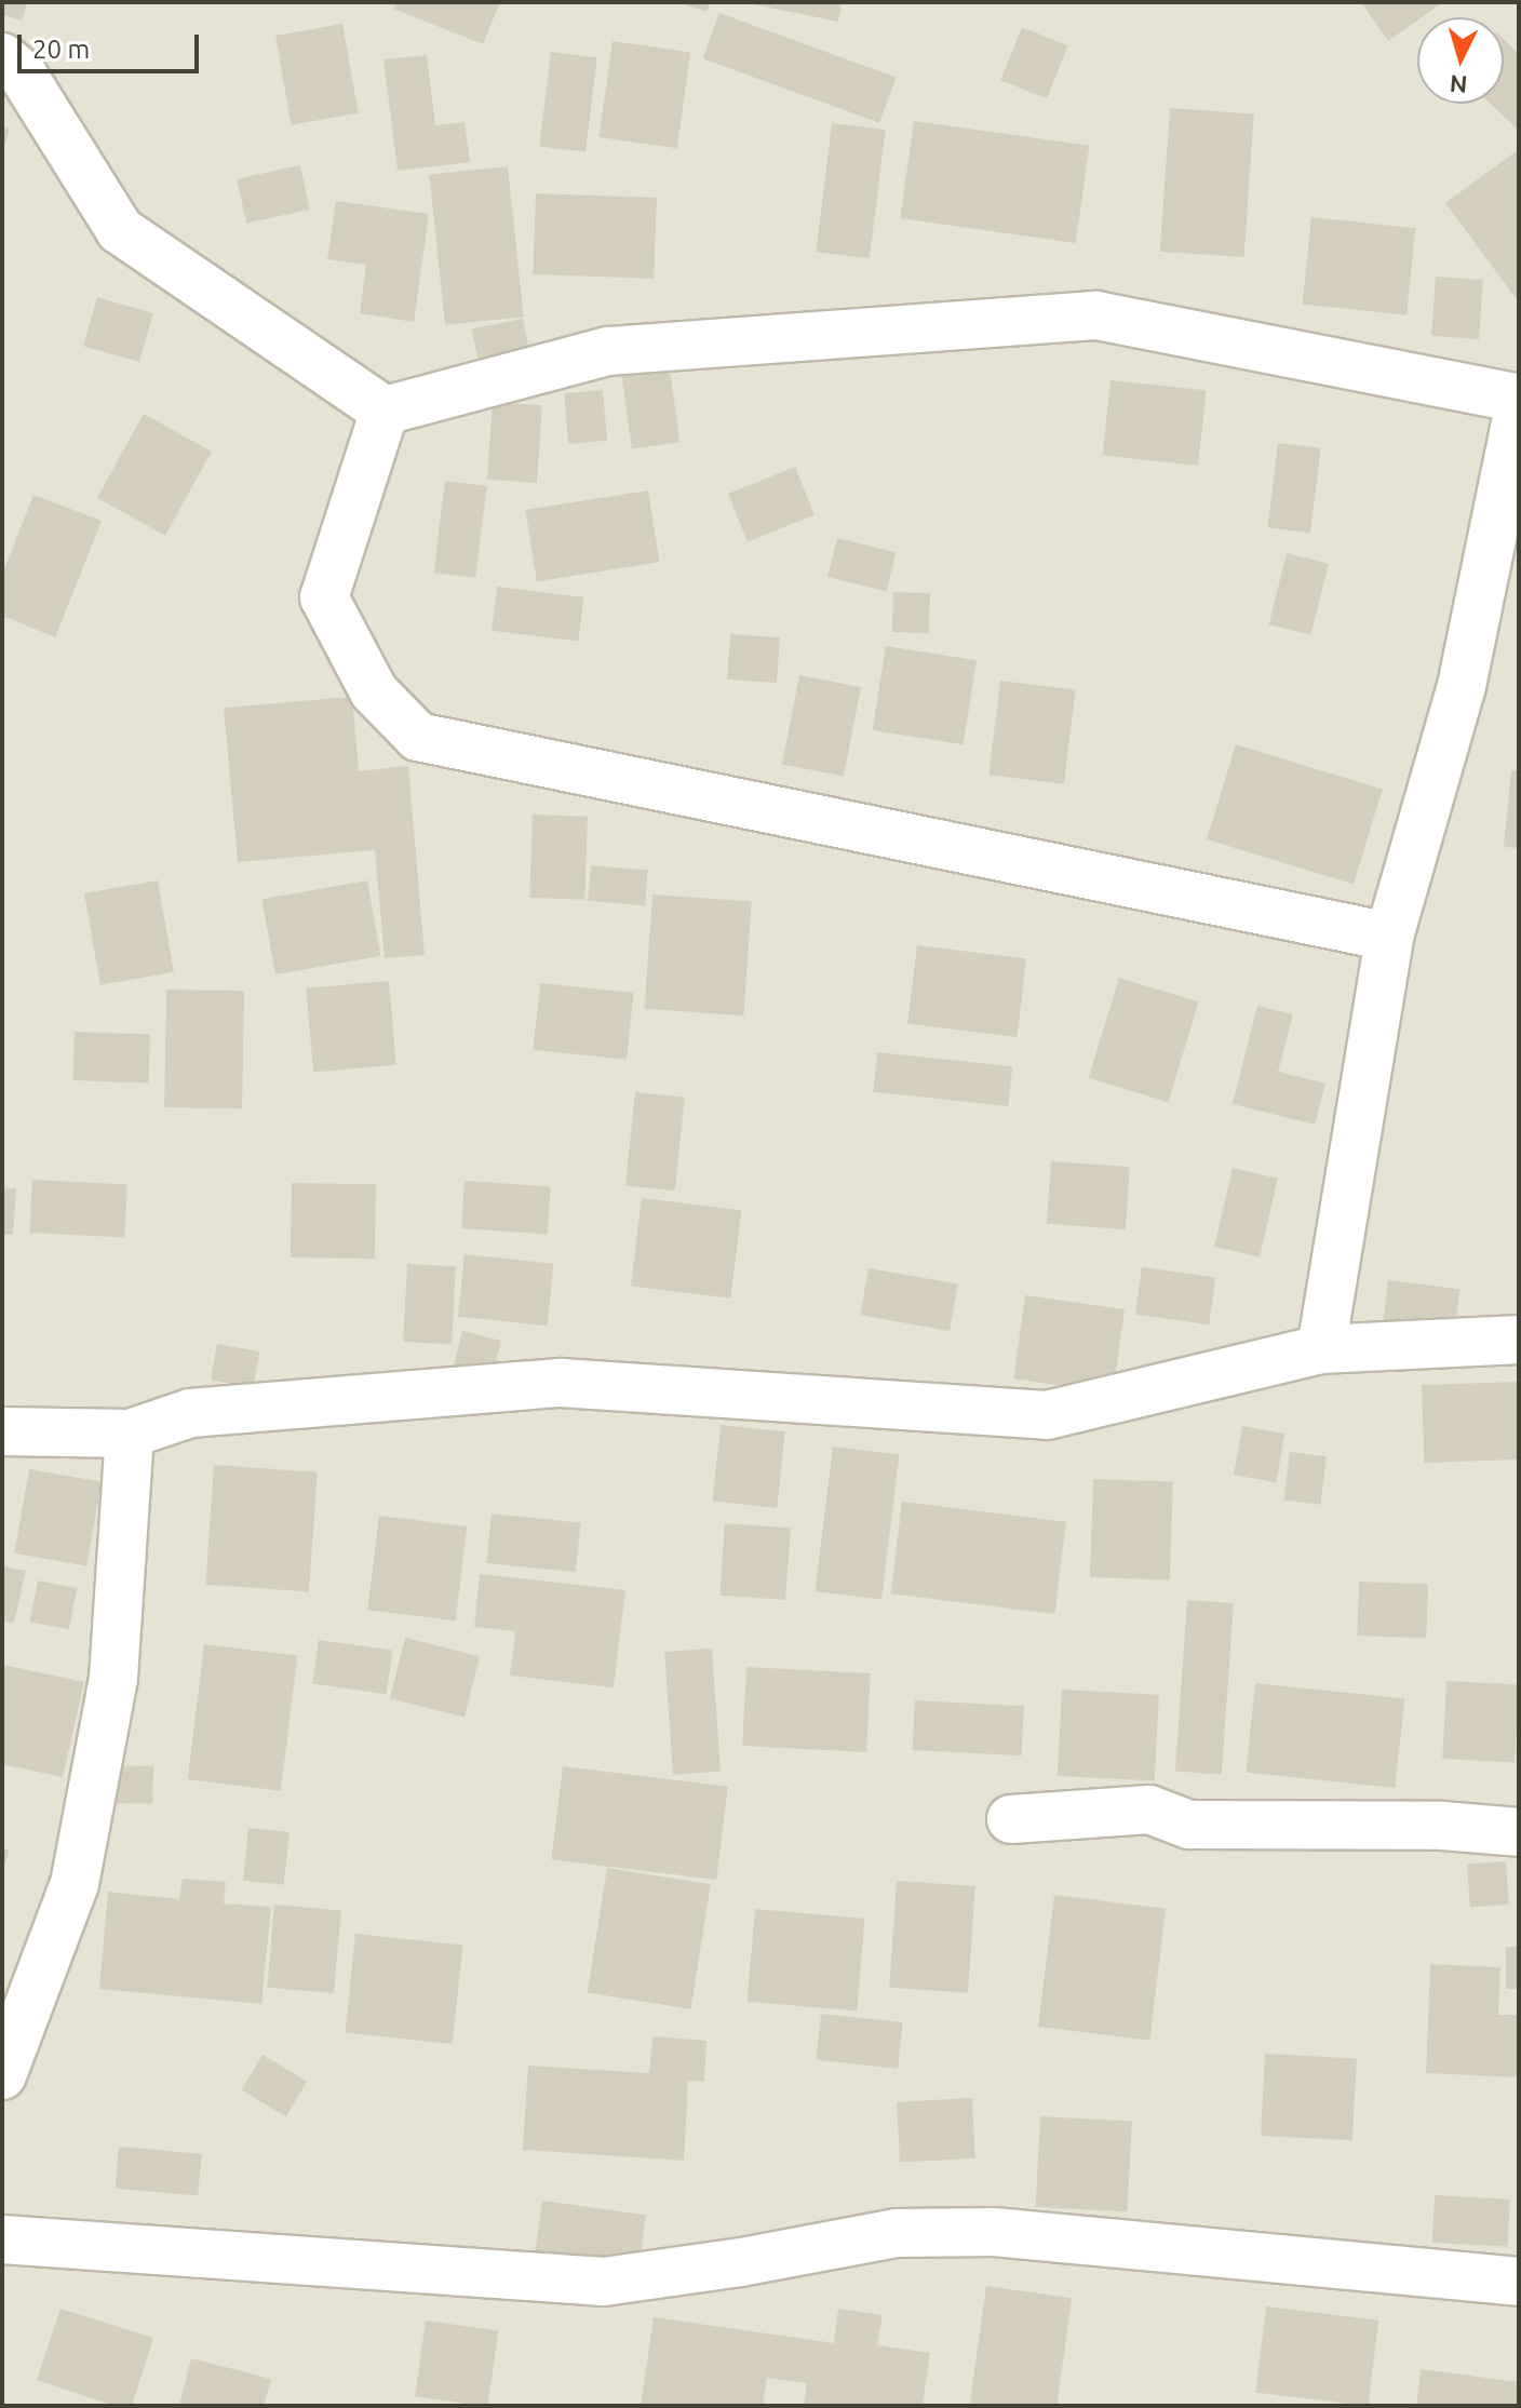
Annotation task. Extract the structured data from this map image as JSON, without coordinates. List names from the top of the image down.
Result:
{
  "scale_bar": "20 m",
  "north": "bottom"
}
